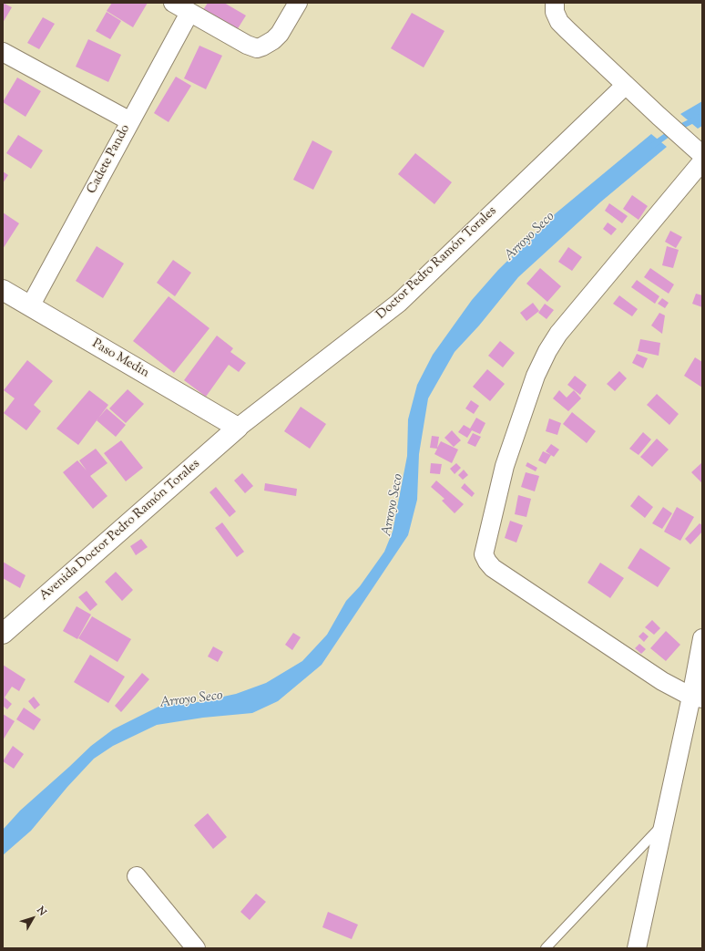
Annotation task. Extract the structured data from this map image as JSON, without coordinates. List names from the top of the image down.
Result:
{
  "streets": {
    "street": [
      "Cadete Pando",
      "Doctor Pedro Ramón Torales",
      "Paso Medin",
      "Avenida Doctor Pedro Ramón Torales"
    ]
  },
  "crossings": [
    ["Cadete Pando", "Paso Medin"],
    ["Doctor Pedro Ramón Torales", "Paso Medin"],
    ["Doctor Pedro Ramón Torales", "Avenida Doctor Pedro Ramón Torales"],
    ["Paso Medin", "Avenida Doctor Pedro Ramón Torales"]
  ],
  "water": ["Arroyo Seco"],
  "north": "top right"
}
